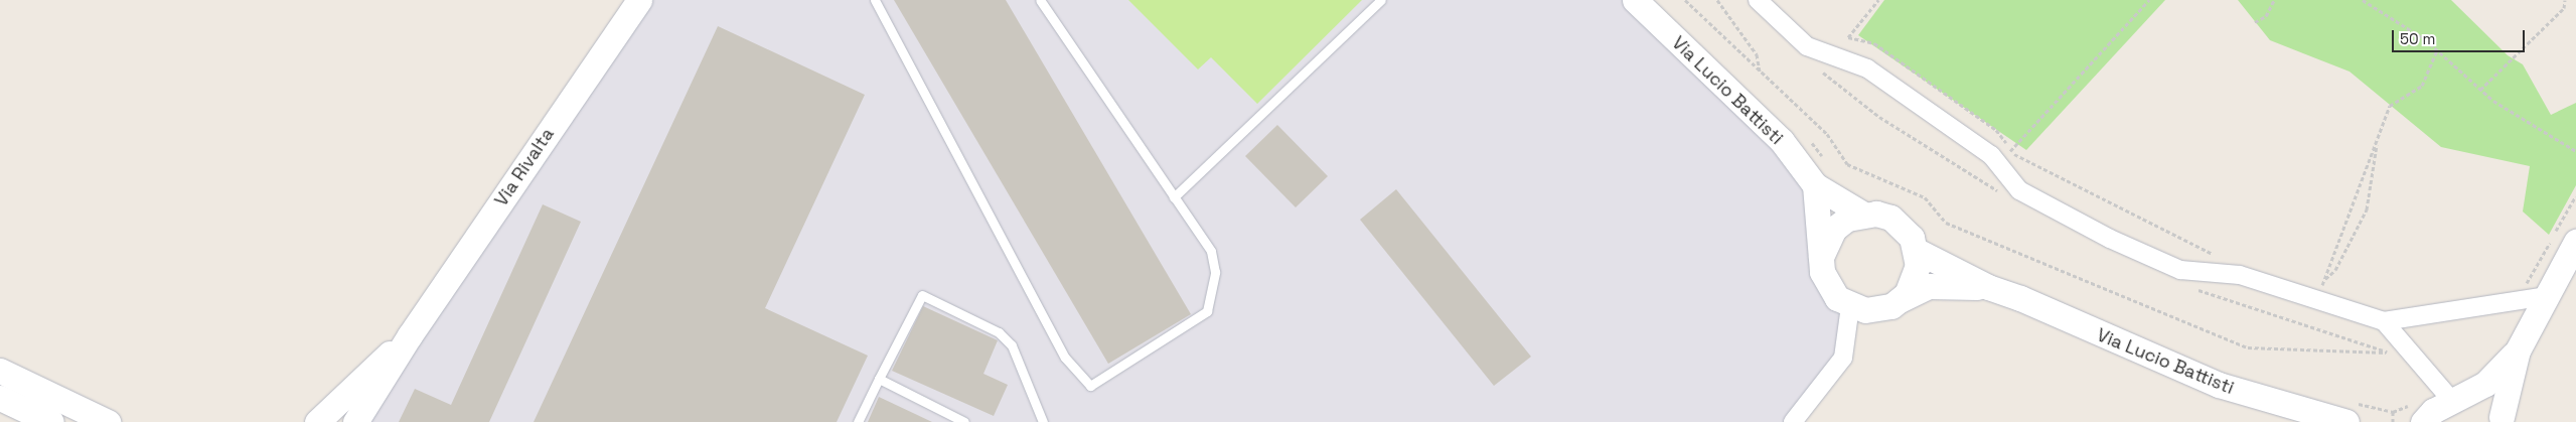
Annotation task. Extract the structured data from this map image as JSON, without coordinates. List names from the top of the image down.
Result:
{
  "streets": {
    "street": ["Via Lucio Battisti", "Via Rivalta"]
  },
  "scale_bar": "50 m"
}
